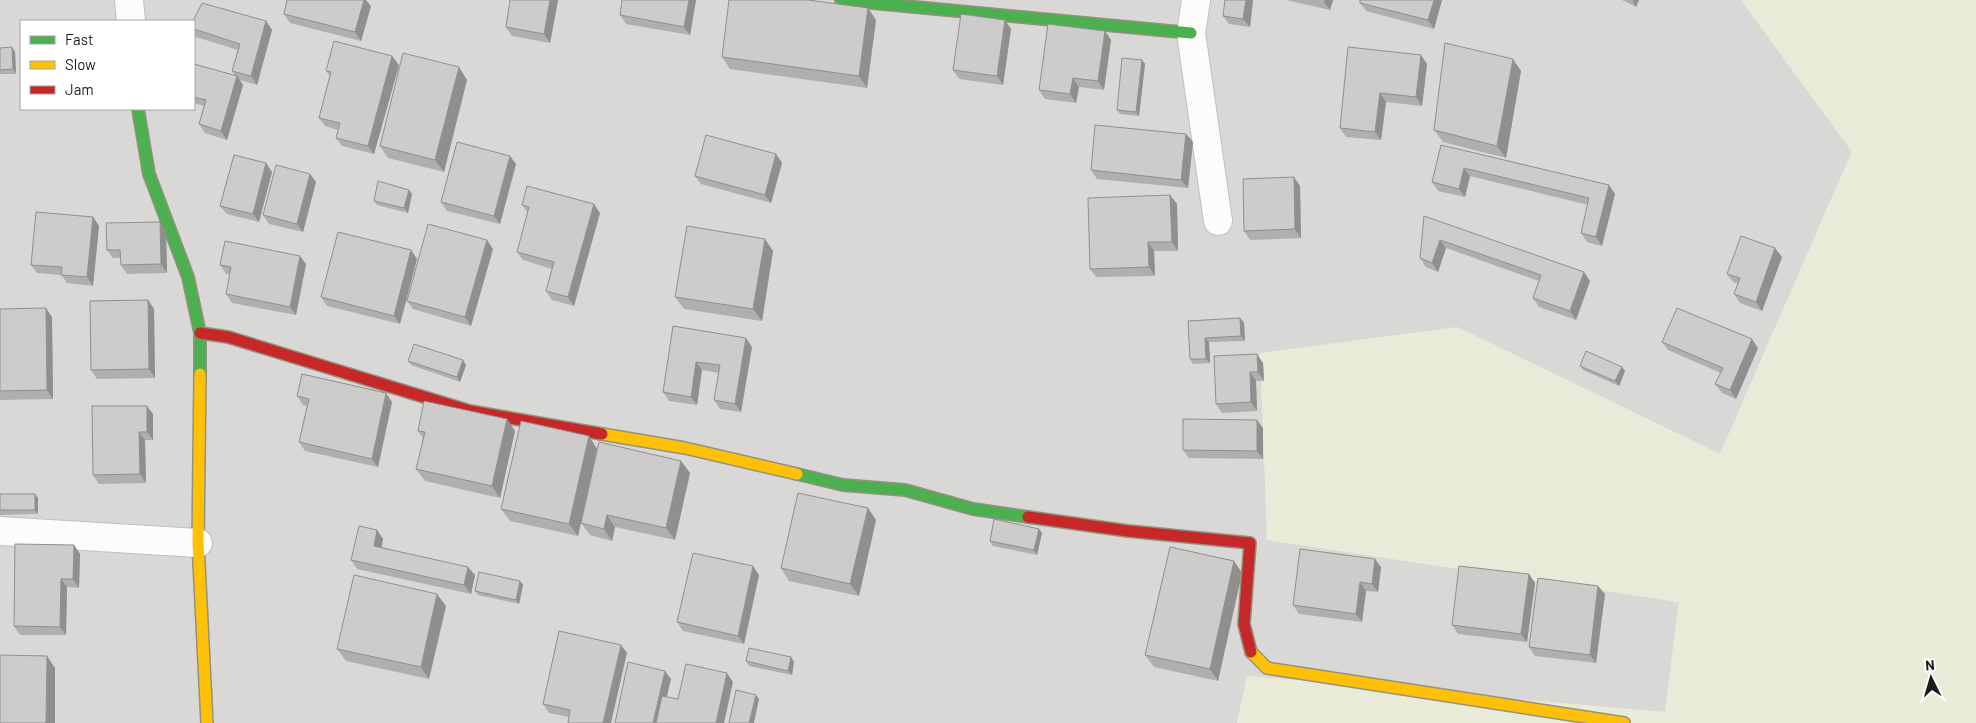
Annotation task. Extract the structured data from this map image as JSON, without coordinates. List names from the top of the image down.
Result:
{
  "legend": ["Fast", "Slow", "Jam"],
  "north": "top"
}
